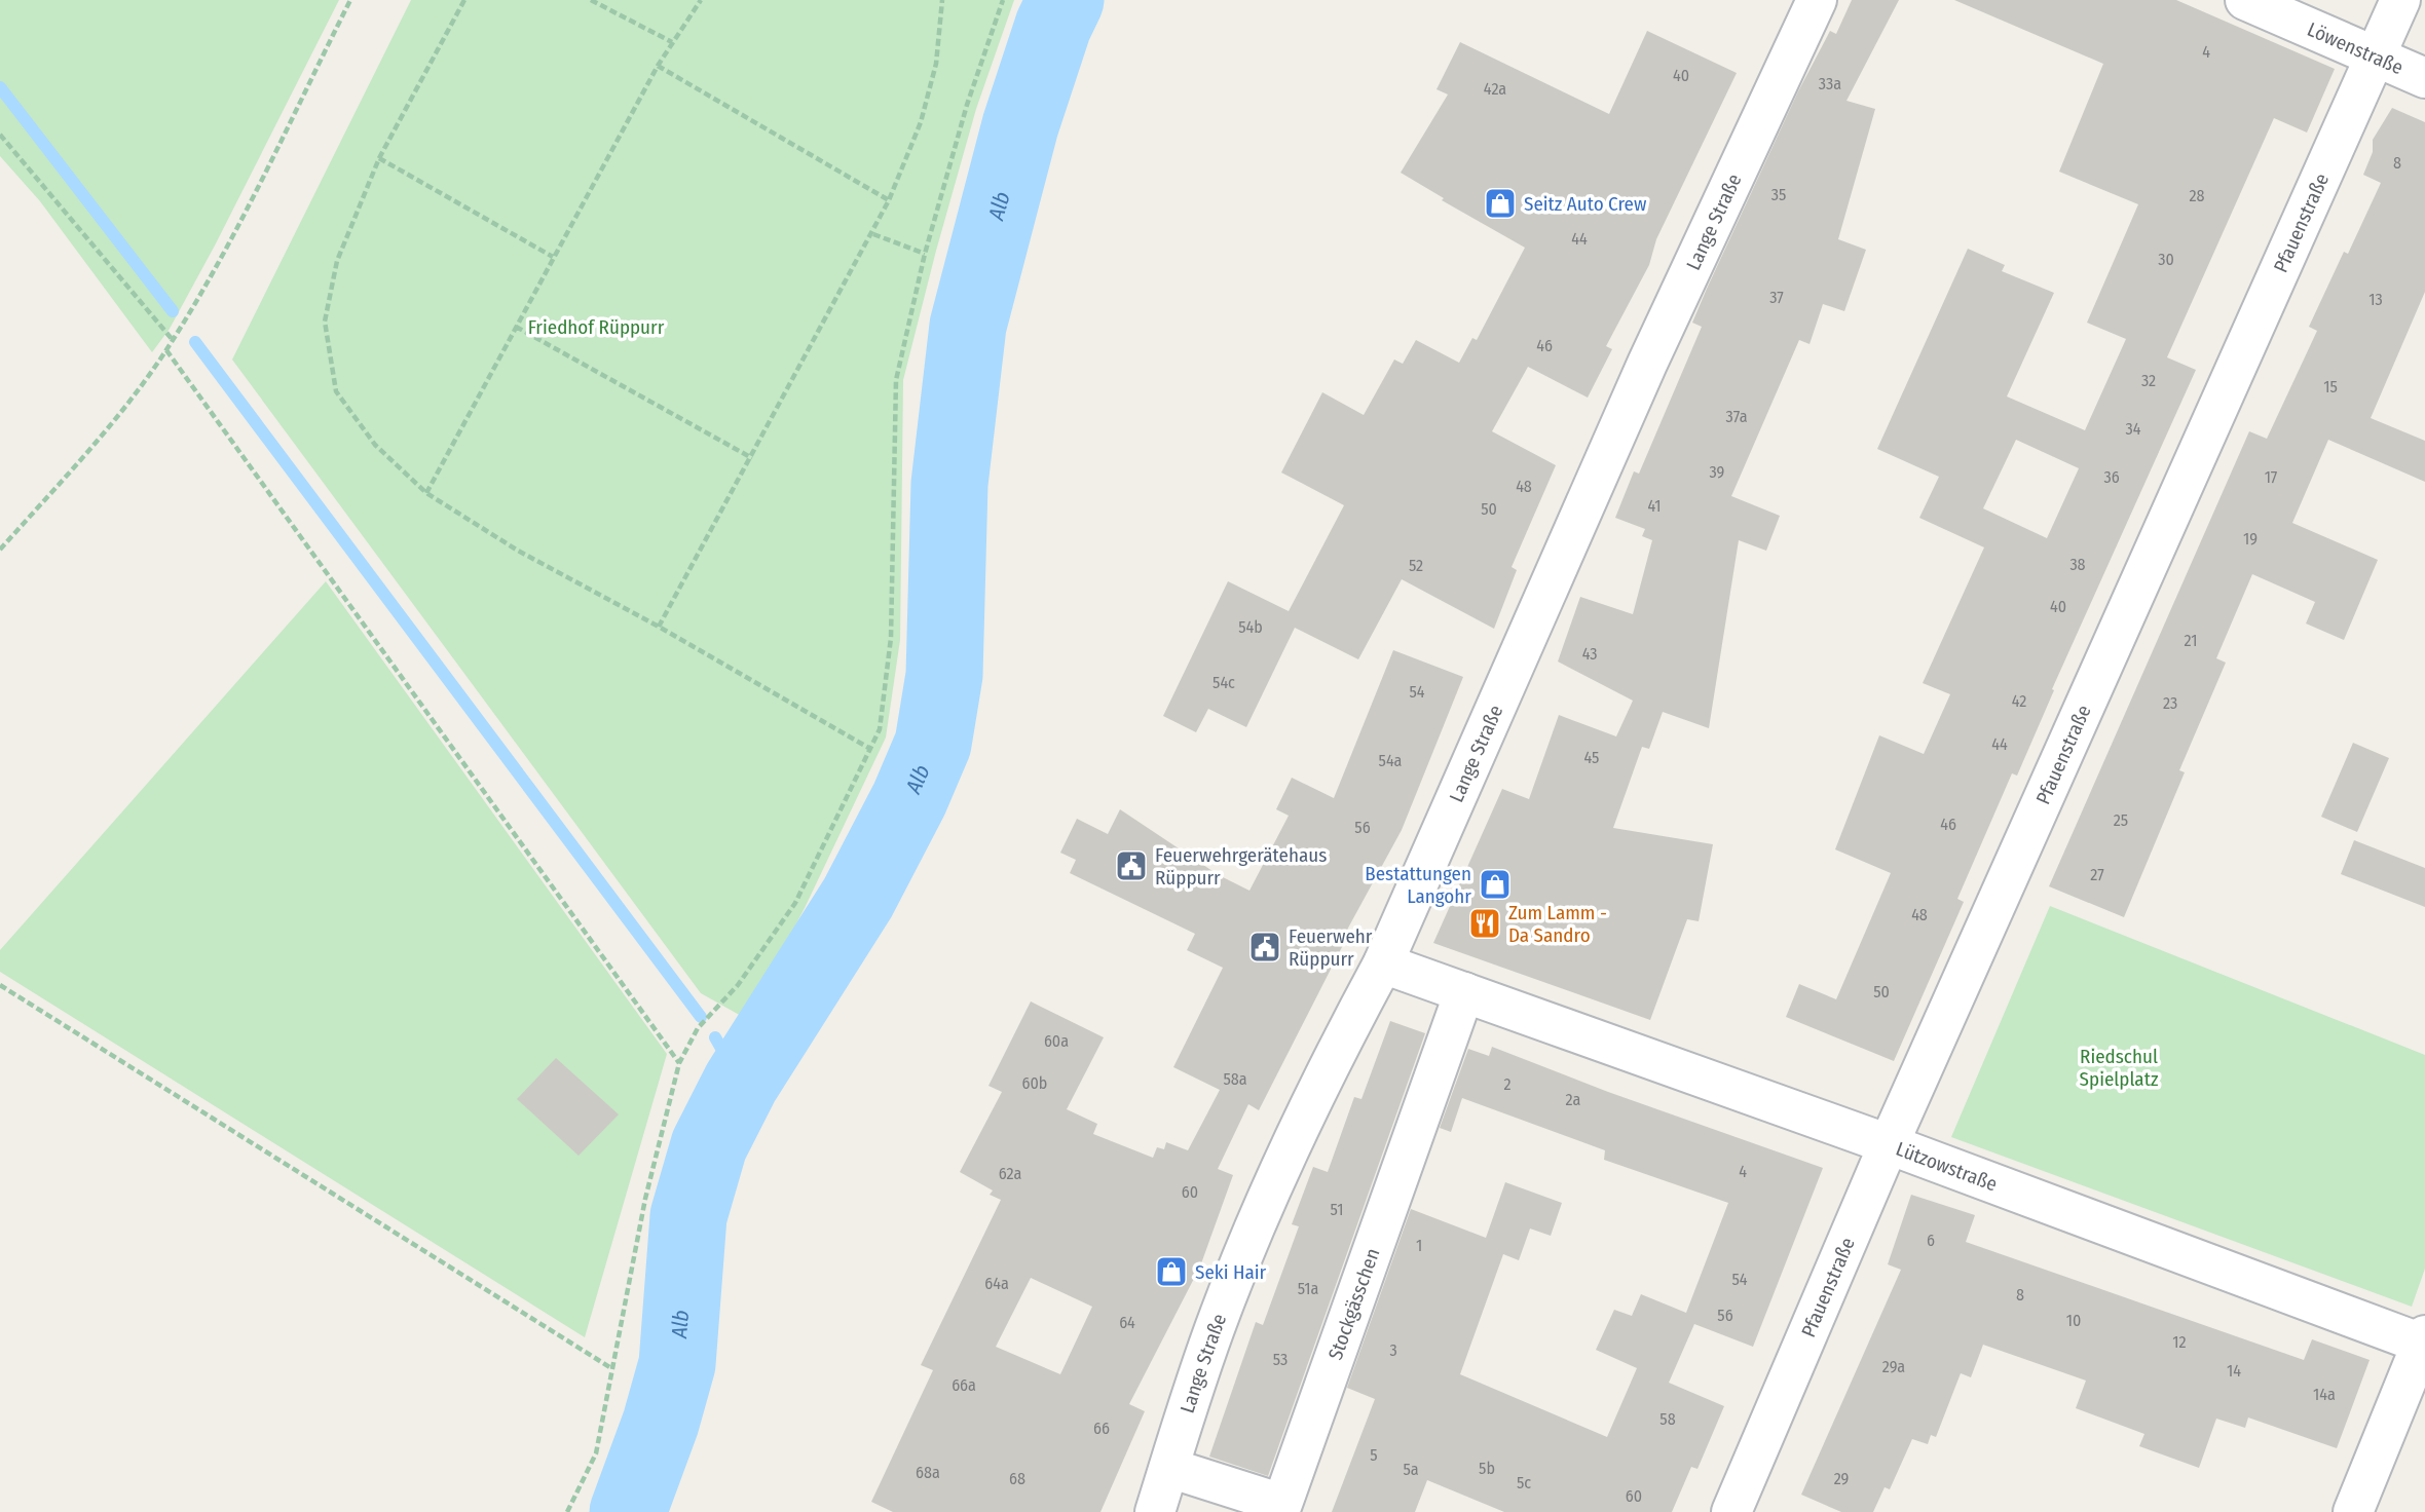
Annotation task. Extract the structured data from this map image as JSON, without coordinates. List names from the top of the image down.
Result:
{
  "streets": {
    "street": [
      "Löwenstraße",
      "Lange Straße",
      "Pfauenstraße",
      "Lützowstraße",
      "Stockgässchen"
    ]
  },
  "crossings": [
    ["Löwenstraße", "Pfauenstraße"],
    ["Lange Straße", "Lützowstraße"],
    ["Lange Straße", "Stockgässchen"],
    ["Pfauenstraße", "Lützowstraße"],
    ["Lützowstraße", "Stockgässchen"]
  ],
  "water": ["Alb"],
  "parks": ["Friedhof Rüppurr", "Riedschul Spielplatz"],
  "places": {
    "shop": ["Seitz Auto Crew", "Bestattungen Langohr", "Seki Hair"],
    "public building": ["Feuerwehrgerätehaus Rüppurr", "Feuerwehr Rüppurr"],
    "restaurant": ["Zum Lamm - Da Sandro"]
  },
  "house_numbers": [
    "4",
    "40",
    "33a",
    "42a",
    "8",
    "35",
    "28",
    "44",
    "30",
    "37",
    "13",
    "46",
    "32",
    "15",
    "37a",
    "34",
    "39",
    "36",
    "17",
    "48",
    "41",
    "50",
    "19",
    "38",
    "52",
    "40",
    "54b",
    "21",
    "43",
    "54c",
    "54",
    "42",
    "23",
    "44",
    "45",
    "54a",
    "25",
    "46",
    "56",
    "27",
    "48",
    "50",
    "60a",
    "58a",
    "60b",
    "2",
    "2a",
    "4",
    "62a",
    "60",
    "51",
    "6",
    "1",
    "54",
    "64a",
    "51a",
    "8",
    "56",
    "10",
    "64",
    "12",
    "3",
    "53",
    "29a",
    "14",
    "66a",
    "14a",
    "58",
    "66",
    "5",
    "5b",
    "5a",
    "68a",
    "68",
    "29",
    "5c",
    "60"
  ]
}
